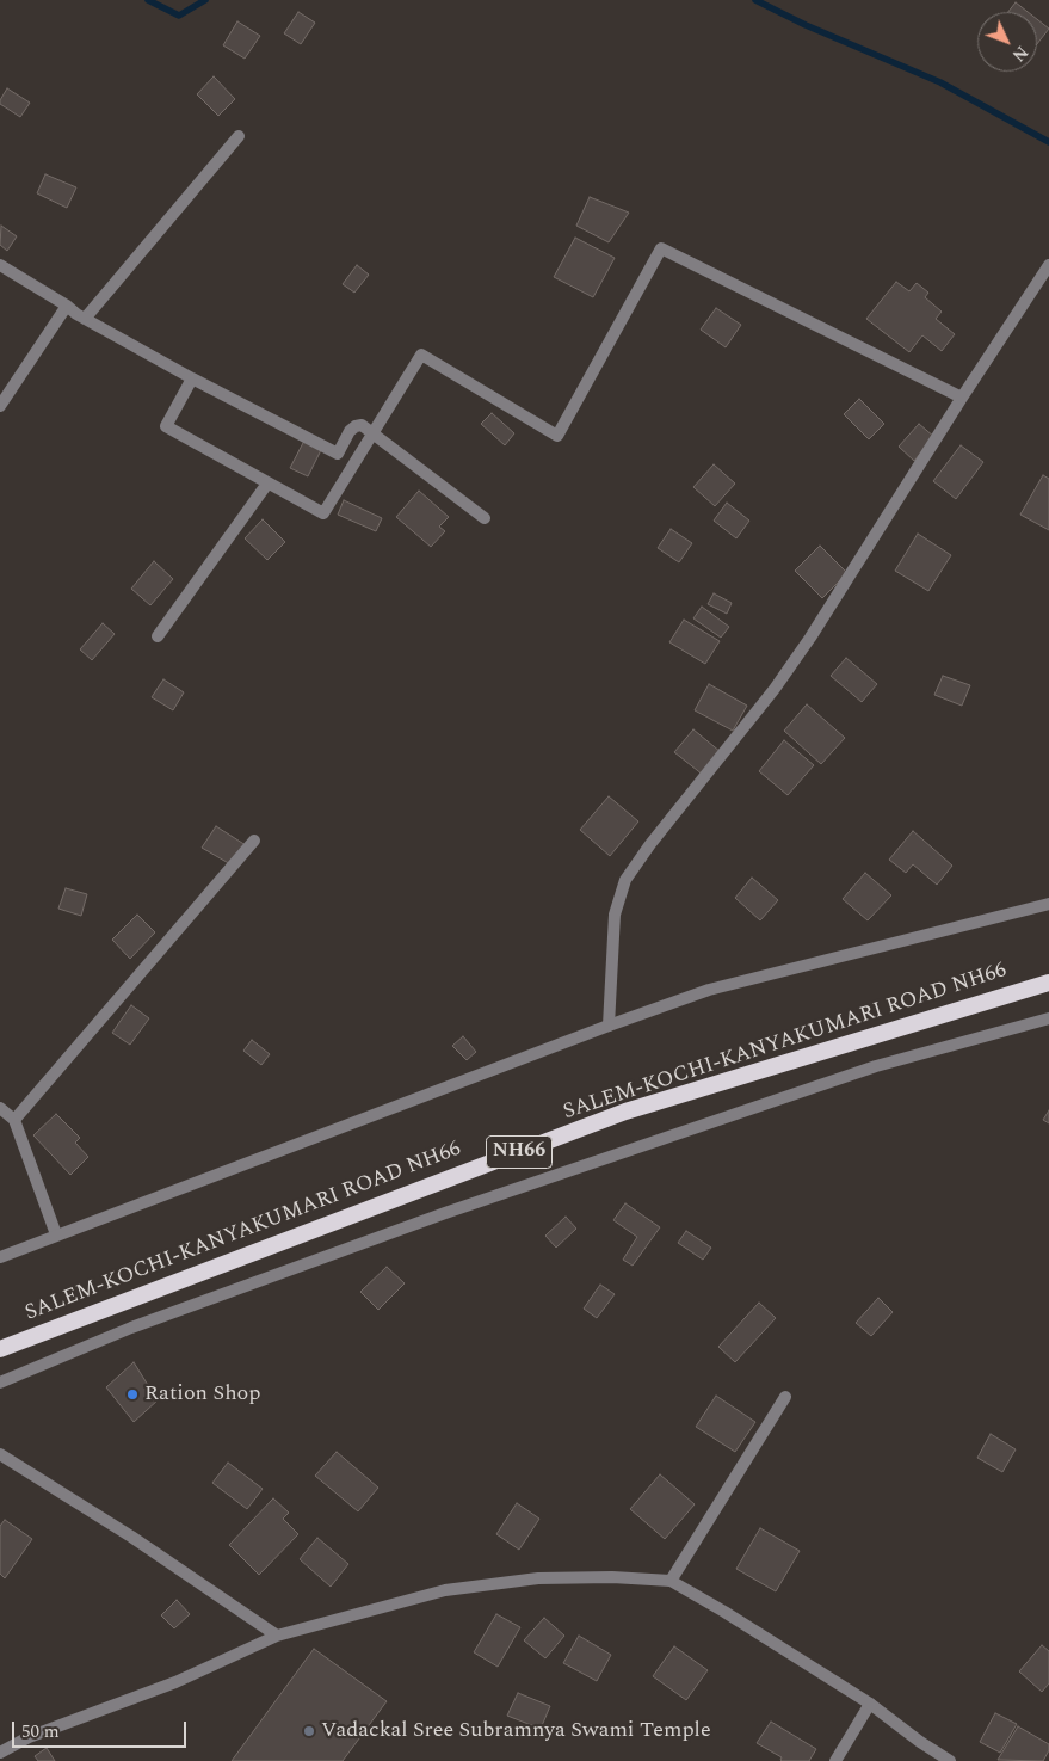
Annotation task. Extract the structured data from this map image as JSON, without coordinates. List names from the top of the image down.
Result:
{
  "streets": {
    "highway": ["SALEM-KOCHI-KANYAKUMARI ROAD NH66", "NH66"]
  },
  "places": ["Ration Shop", "Vadackal Sree Subramnya Swami Temple"],
  "scale_bar": "50 m",
  "north": "bottom right"
}
